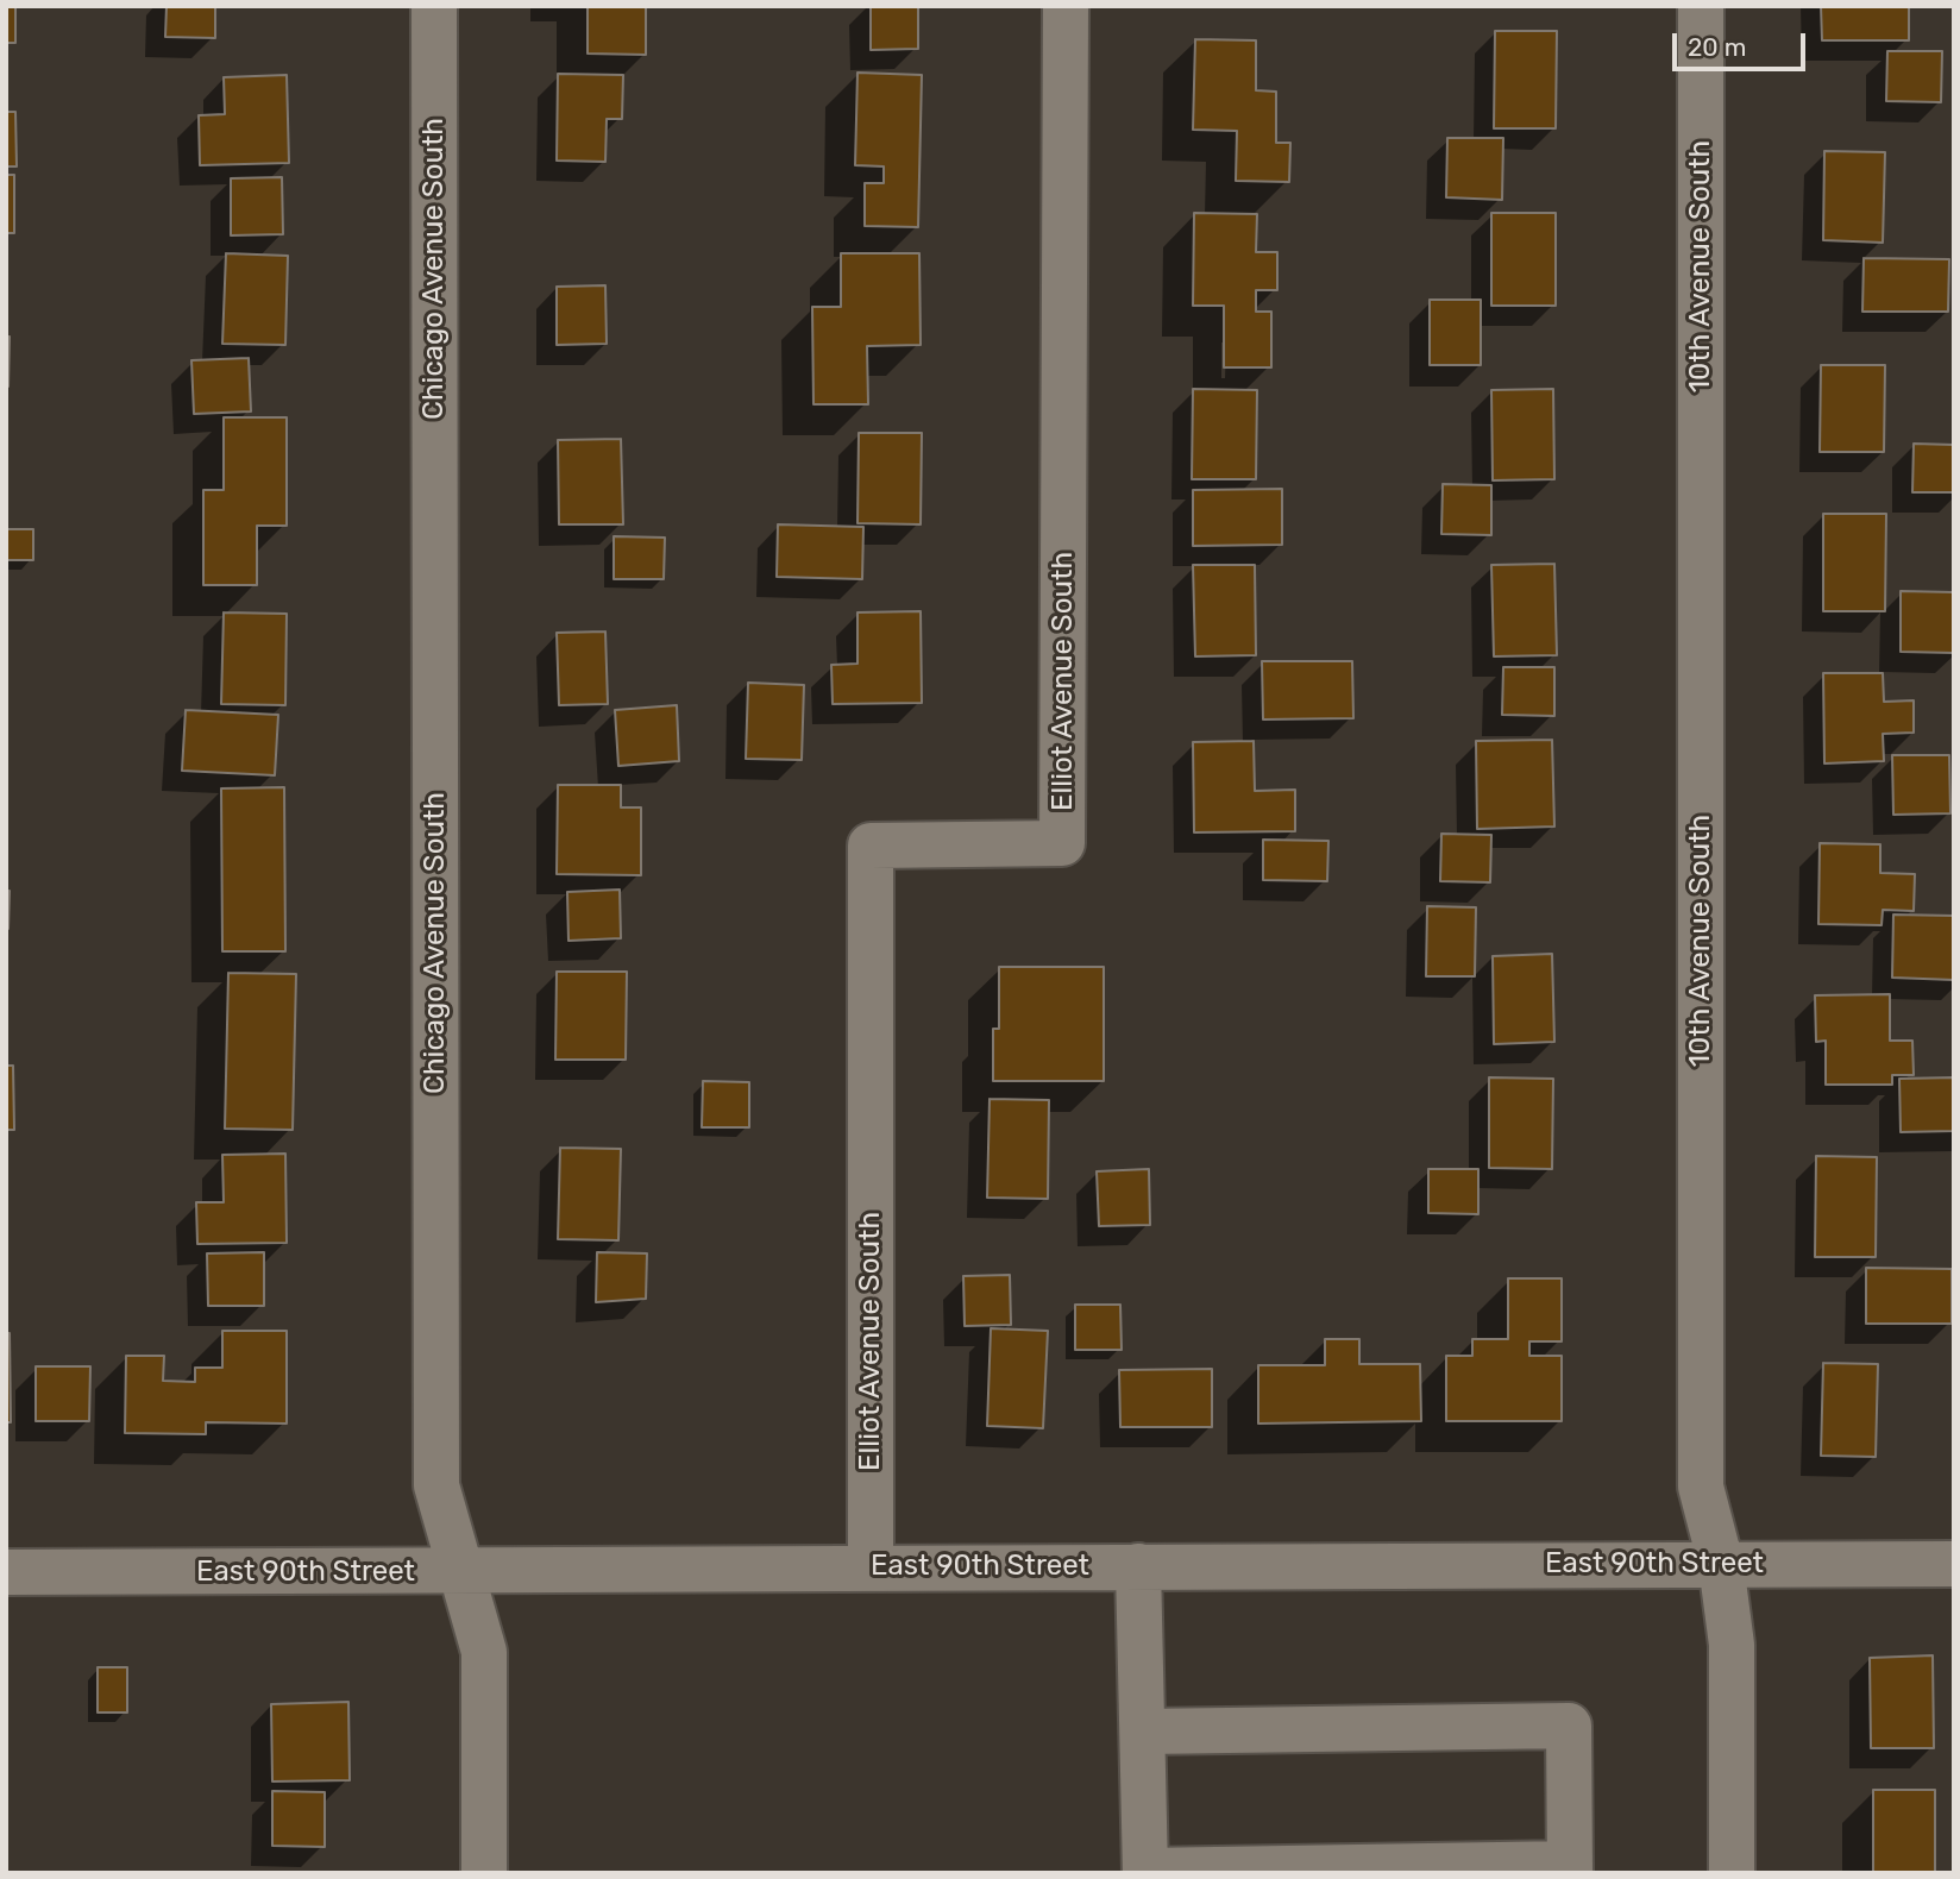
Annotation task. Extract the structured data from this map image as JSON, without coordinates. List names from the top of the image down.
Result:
{
  "streets": {
    "street": [
      "10th Avenue South",
      "Chicago Avenue South",
      "Elliot Avenue South",
      "East 90th Street"
    ]
  },
  "crossings": [
    ["10th Avenue South", "East 90th Street"],
    ["Chicago Avenue South", "East 90th Street"],
    ["Elliot Avenue South", "East 90th Street"]
  ],
  "scale_bar": "20 m"
}
